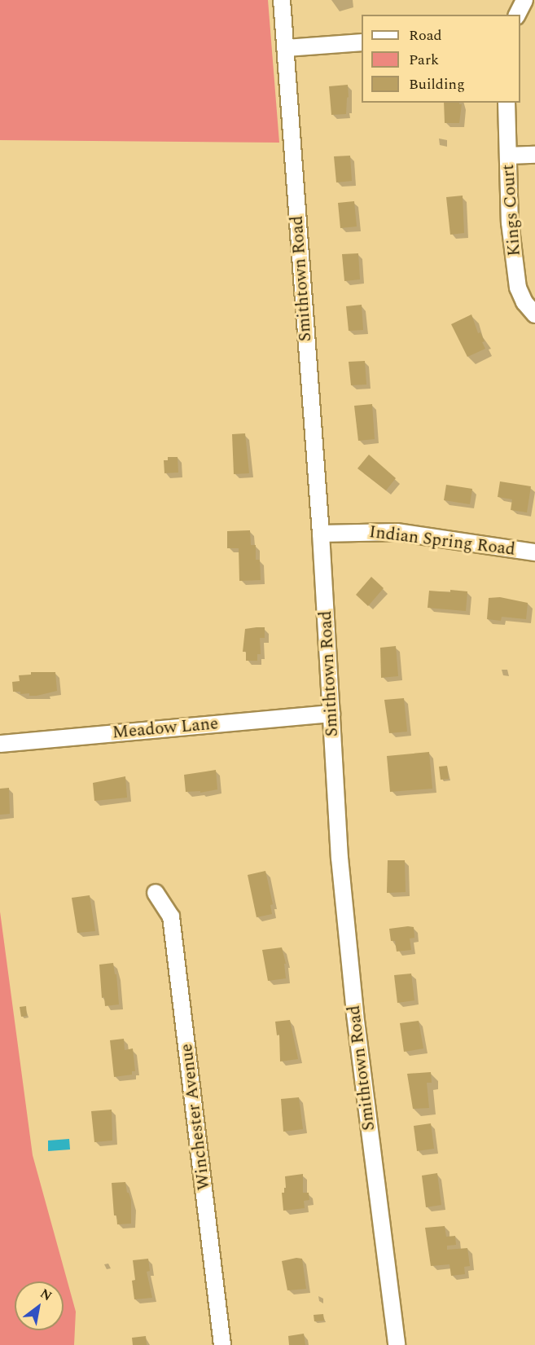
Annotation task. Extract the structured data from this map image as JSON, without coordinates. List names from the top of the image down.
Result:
{
  "streets": {
    "street": [
      "Kings Court",
      "Smithtown Road",
      "Indian Spring Road",
      "Meadow Lane",
      "Winchester Avenue"
    ]
  },
  "crossings": [
    ["Smithtown Road", "Indian Spring Road"],
    ["Smithtown Road", "Meadow Lane"]
  ],
  "legend": ["Road", "Park", "Building"],
  "north": "top right"
}
